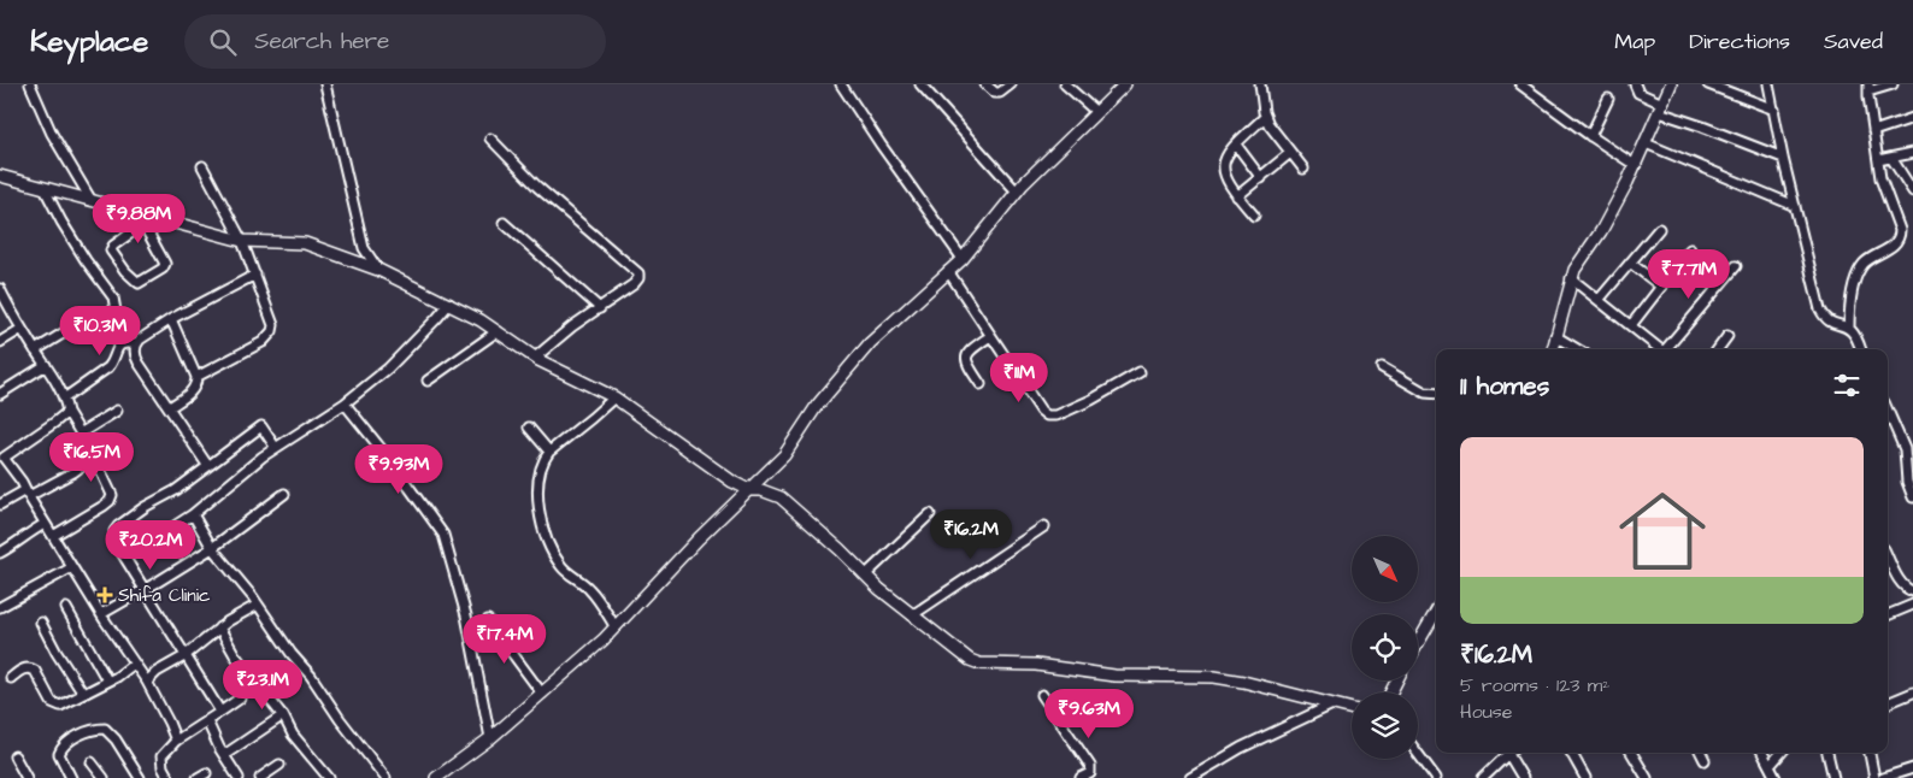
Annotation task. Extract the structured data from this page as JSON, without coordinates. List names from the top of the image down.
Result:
{
  "places": {
    "health": ["Shifa Clinic"]
  },
  "north": "bottom right",
  "page": {
    "header": "Keyplace",
    "search": "Search here",
    "nav": ["Map", "Directions", "Saved"],
    "price": [
      "₹9.88M",
      "₹7.71M",
      "₹10.3M",
      "₹11M",
      "₹16.5M",
      "₹9.93M",
      "₹16.2M",
      "₹20.2M",
      "₹17.4M",
      "₹23.1M",
      "₹9.63M"
    ],
    "heading": "11 homes",
    "list": [
      {
        "name": "₹16.2M",
        "note": "5 rooms · 123 m² · House"
      }
    ]
  }
}
